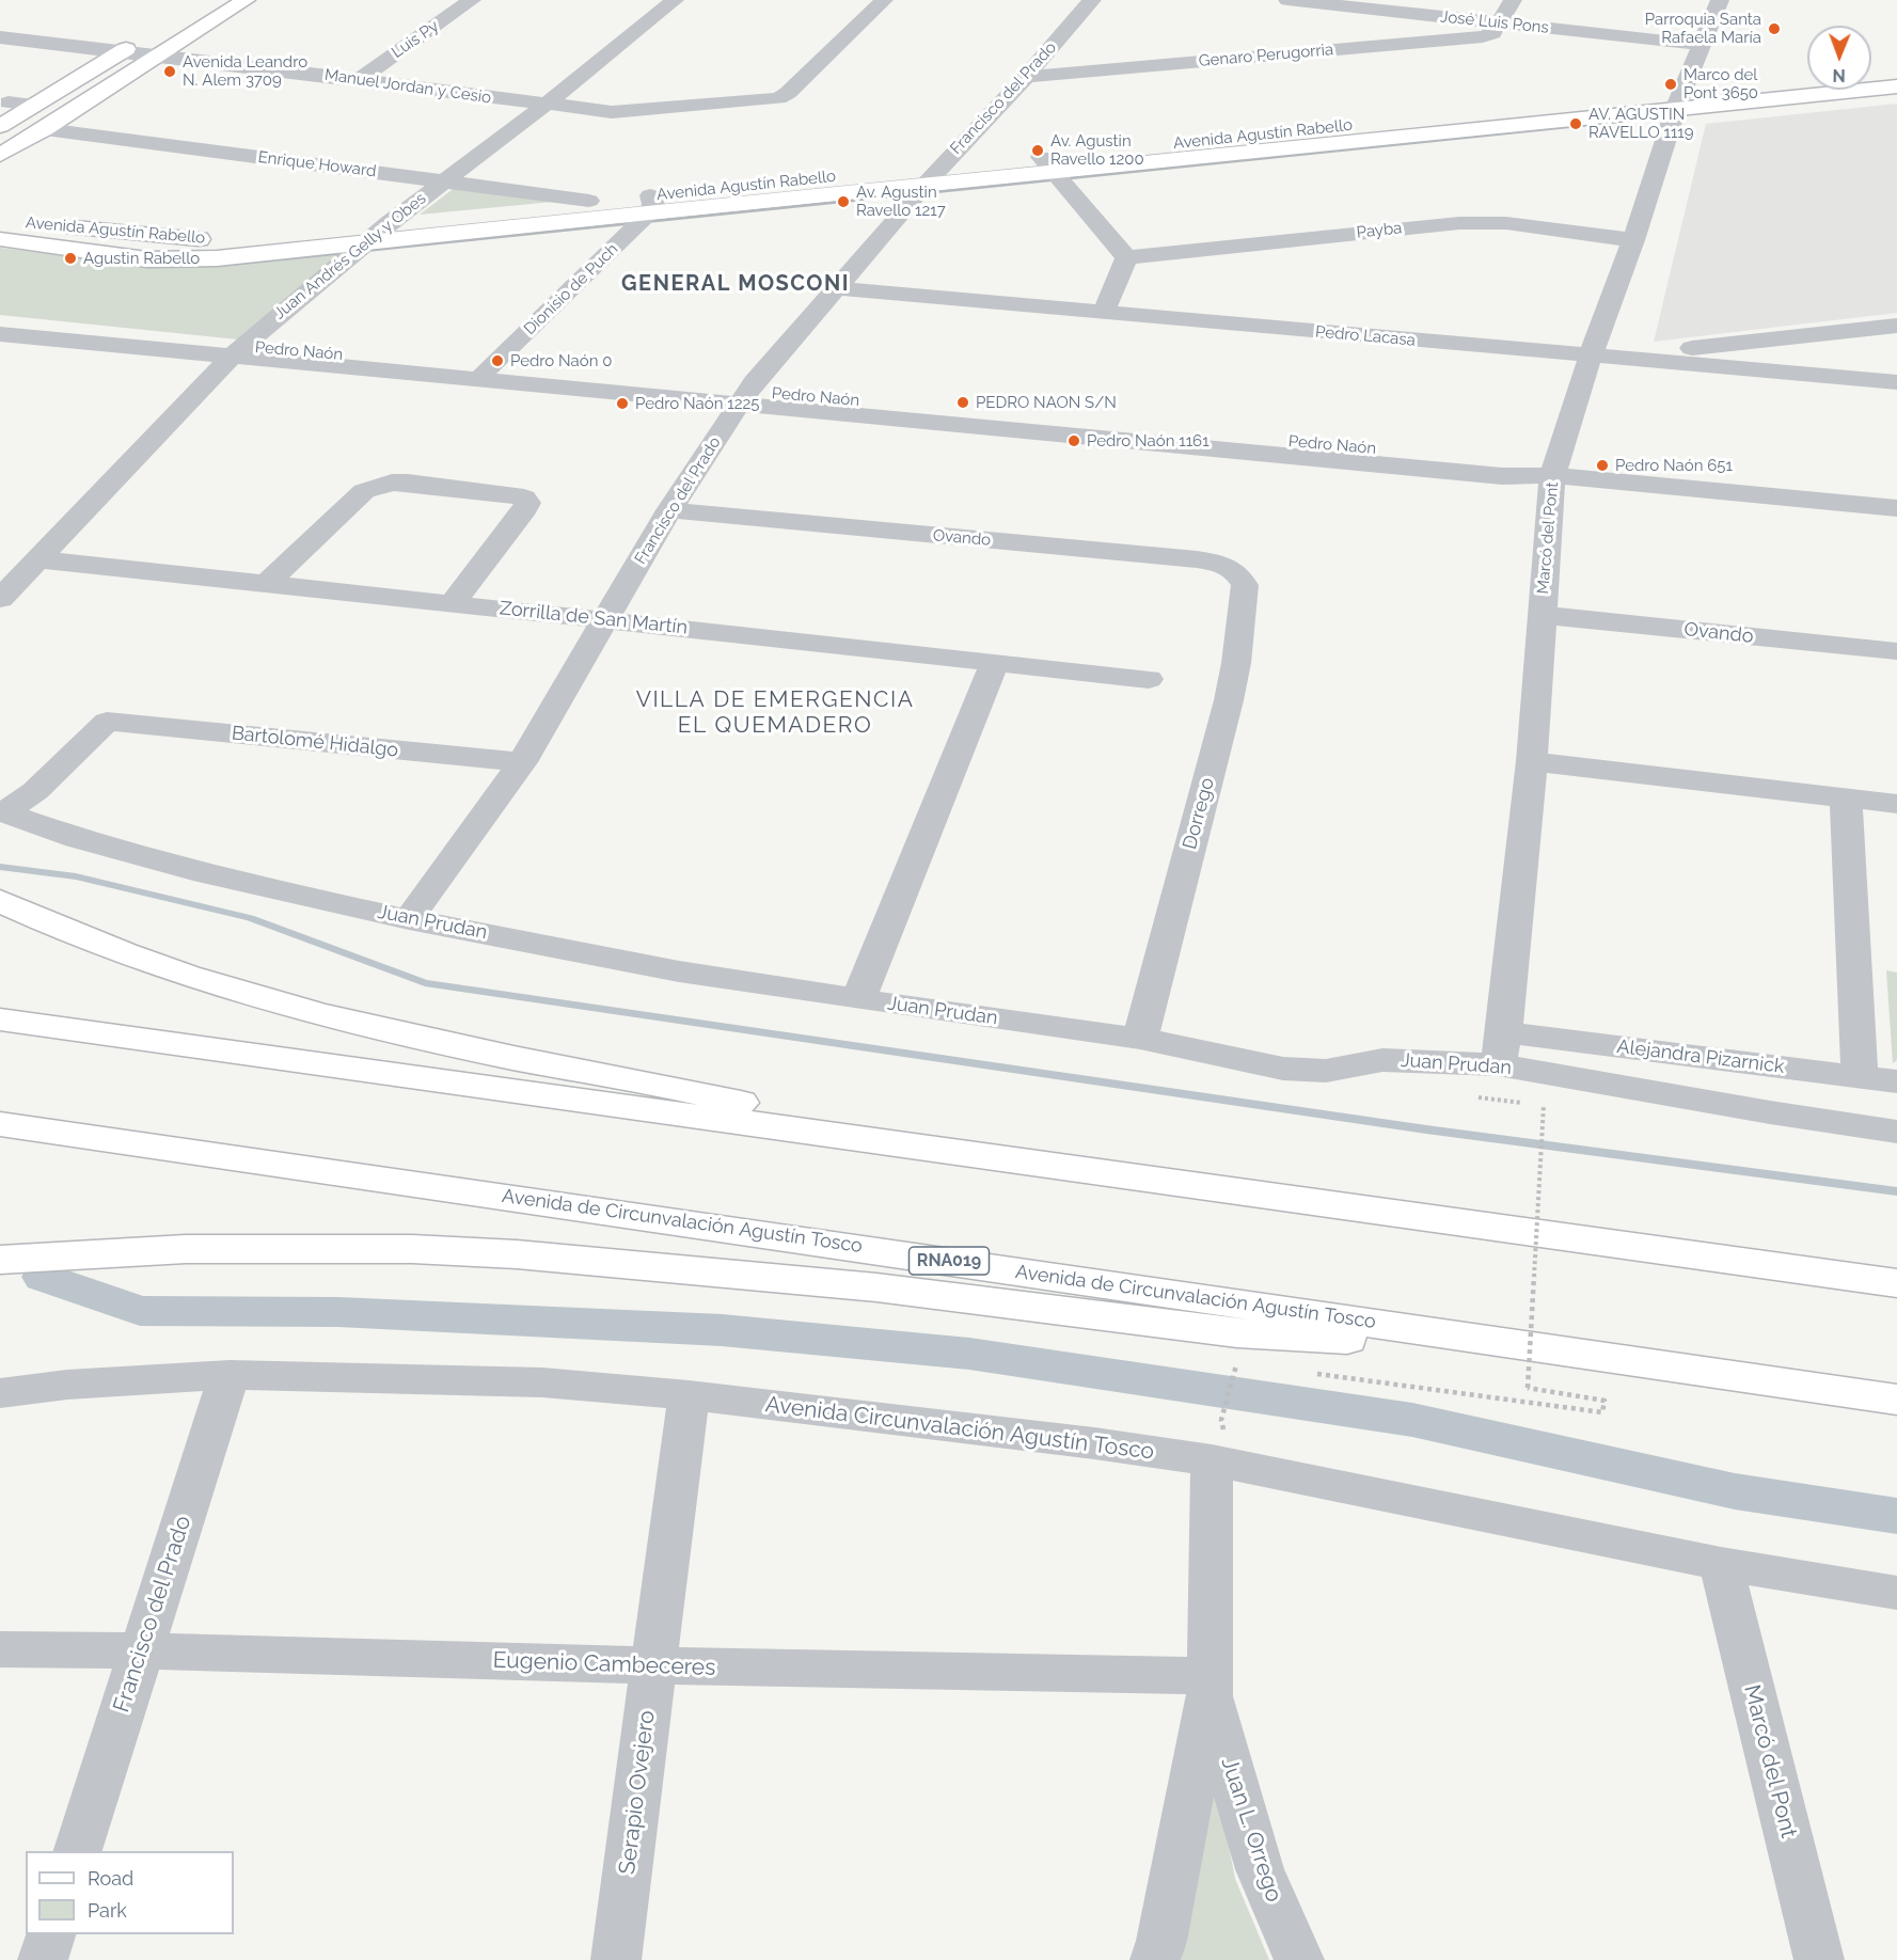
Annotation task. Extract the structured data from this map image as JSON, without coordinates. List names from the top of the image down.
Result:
{
  "streets": {
    "main road": ["Avenida Agustín Rabello", "Avenida de Circunvalación Agustín Tosco", "RNA019"],
    "street": [
      "José Luis Pons",
      "Luis Py",
      "Genaro Perugorria",
      "Manuel Jordan y Cesio",
      "Francisco del Prado",
      "Enrique Howard",
      "Payba",
      "Juan Andrés Gelly y Obes",
      "Dionisio de Puch",
      "Pedro Lacasa",
      "Pedro Naón",
      "Ovando",
      "Marcó del Pont",
      "Zorrilla de San Martín",
      "Bartolomé Hidalgo",
      "Dorrego",
      "Juan Prudan",
      "Alejandra Pizarnick",
      "Avenida Circunvalación Agustín Tosco",
      "Eugenio Cambeceres",
      "Serapio Ovejero",
      "Juan L. Orrego"
    ]
  },
  "crossings": [
    ["José Luis Pons", "Genaro Perugorria"],
    ["José Luis Pons", "Marcó del Pont"],
    ["Luis Py", "Manuel Jordan y Cesio"],
    ["Genaro Perugorria", "Francisco del Prado"],
    ["Manuel Jordan y Cesio", "Juan Andrés Gelly y Obes"],
    ["Francisco del Prado", "Avenida Agustín Rabello"],
    ["Francisco del Prado", "Pedro Lacasa"],
    ["Francisco del Prado", "Pedro Naón"],
    ["Francisco del Prado", "Ovando"],
    ["Francisco del Prado", "Zorrilla de San Martín"],
    ["Francisco del Prado", "Bartolomé Hidalgo"],
    ["Francisco del Prado", "Juan Prudan"],
    ["Francisco del Prado", "Avenida Circunvalación Agustín Tosco"],
    ["Francisco del Prado", "Eugenio Cambeceres"],
    ["Avenida Agustín Rabello", "Enrique Howard"],
    ["Avenida Agustín Rabello", "Juan Andrés Gelly y Obes"],
    ["Avenida Agustín Rabello", "Dionisio de Puch"],
    ["Avenida Agustín Rabello", "Marcó del Pont"],
    ["Enrique Howard", "Juan Andrés Gelly y Obes"],
    ["Payba", "Marcó del Pont"],
    ["Juan Andrés Gelly y Obes", "Pedro Naón"],
    ["Juan Andrés Gelly y Obes", "Zorrilla de San Martín"],
    ["Dionisio de Puch", "Pedro Naón"],
    ["Pedro Lacasa", "Marcó del Pont"],
    ["Pedro Naón", "Marcó del Pont"],
    ["Ovando", "Marcó del Pont"],
    ["Ovando", "Dorrego"],
    ["Marcó del Pont", "Juan Prudan"],
    ["Marcó del Pont", "Alejandra Pizarnick"],
    ["Marcó del Pont", "Avenida Circunvalación Agustín Tosco"],
    ["Bartolomé Hidalgo", "Juan Prudan"],
    ["Dorrego", "Juan Prudan"],
    ["Juan Prudan", "Alejandra Pizarnick"],
    ["Avenida Circunvalación Agustín Tosco", "Serapio Ovejero"],
    ["Avenida Circunvalación Agustín Tosco", "Juan L. Orrego"],
    ["Eugenio Cambeceres", "Serapio Ovejero"],
    ["Eugenio Cambeceres", "Juan L. Orrego"]
  ],
  "districts": ["GENERAL MOSCONI", "VILLA DE EMERGENCIA EL QUEMADERO"],
  "places": [
    "Parroquia Santa Rafaela María",
    "Avenida Leandro N. Alem 3709",
    "Marco del Pont 3650",
    "AV. AGUSTIN RAVELLO 1119",
    "Av. Agustin Ravello 1200",
    "Av. Agustin Ravello 1217",
    "Agustin Rabello",
    "Pedro Naón 0",
    "PEDRO NAON S/N",
    "Pedro Naón 1225",
    "Pedro Naón 1161",
    "Pedro Naón 651"
  ],
  "legend": ["Road", "Park"],
  "north": "bottom"
}
